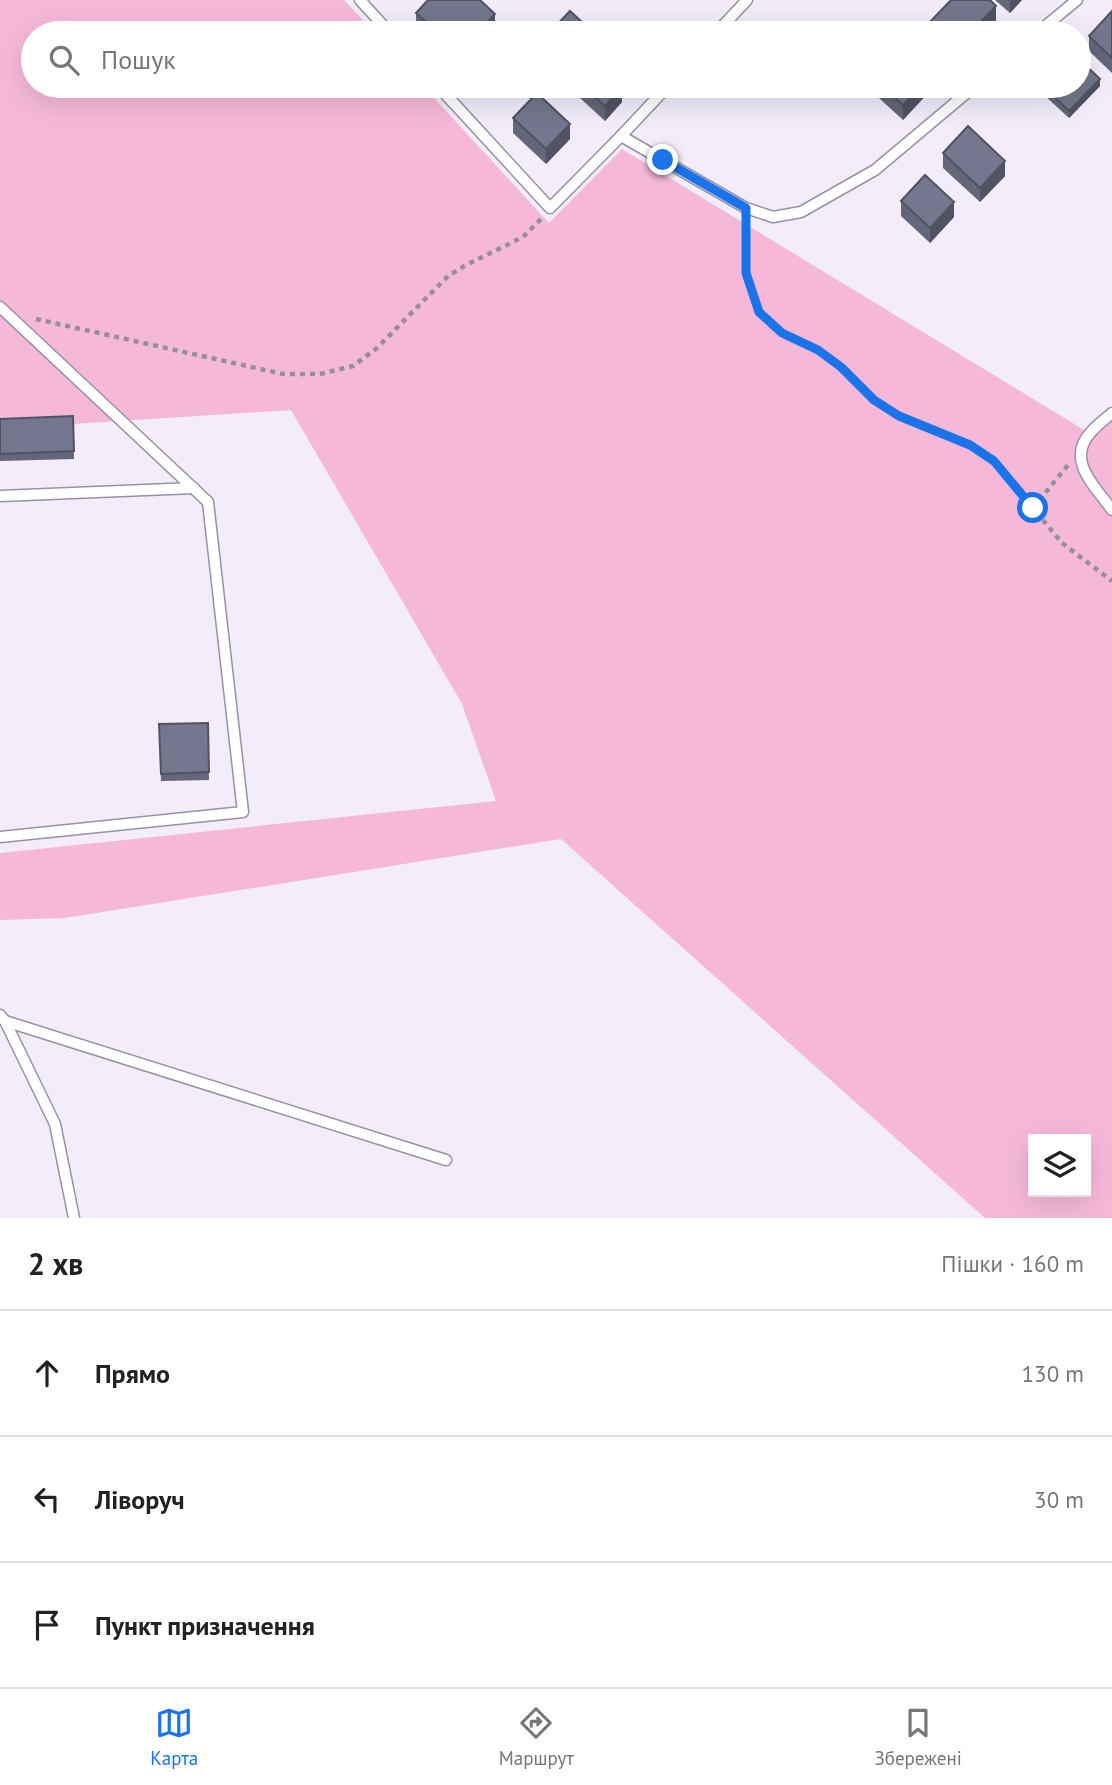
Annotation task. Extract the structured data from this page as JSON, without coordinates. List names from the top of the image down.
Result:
{
  "page": {
    "search": "Пошук",
    "heading": ["2 хв", "Пішки · 160 m"],
    "list": [
      ["Прямо", "130 m"],
      ["Ліворуч", "30 m"],
      "Пункт призначення"
    ],
    "nav": ["Карта", "Маршрут", "Збережені"]
  }
}
